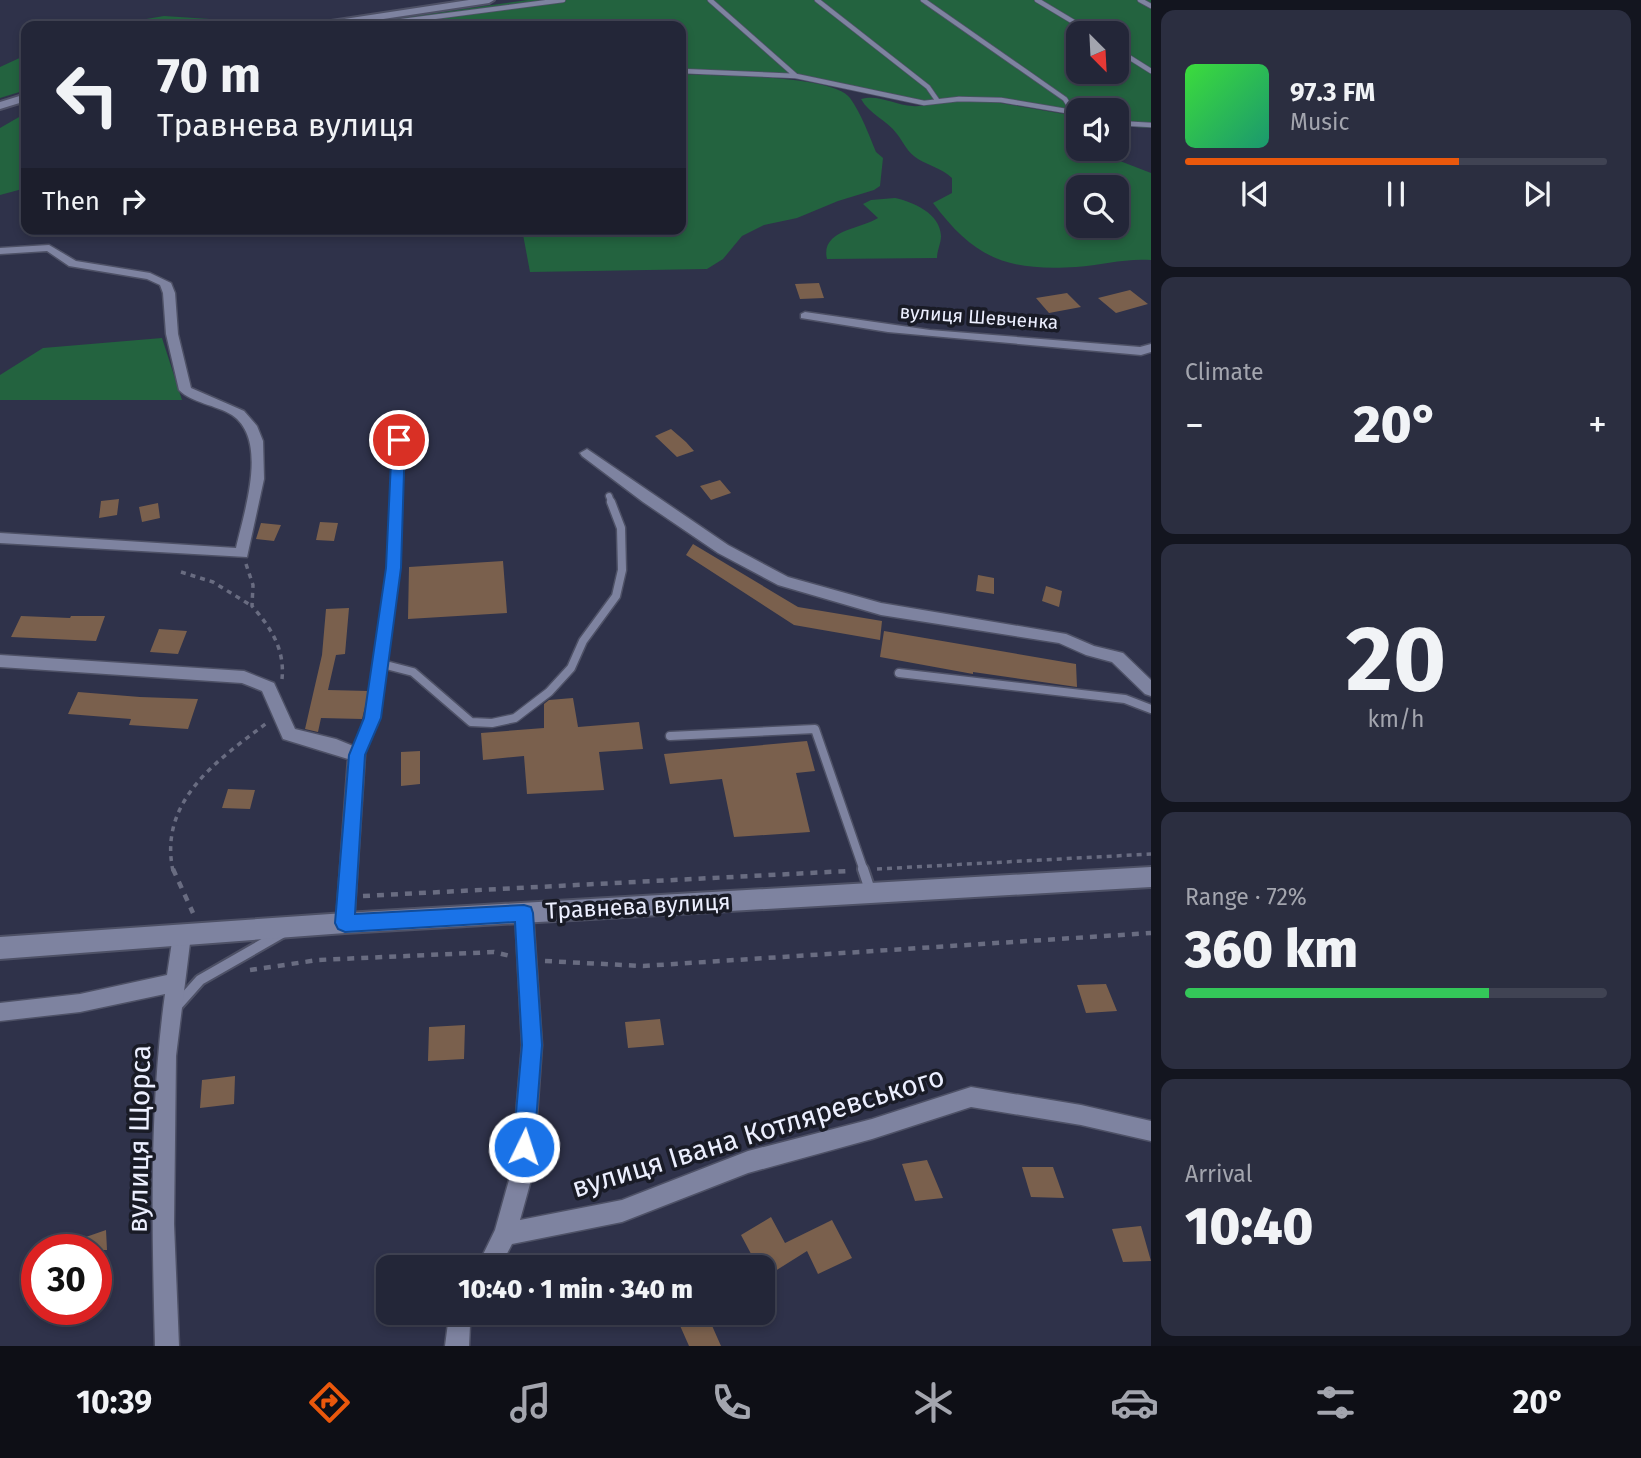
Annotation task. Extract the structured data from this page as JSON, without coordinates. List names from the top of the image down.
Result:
{
  "streets": {
    "street": [
      "вулиця Шевченка",
      "Травнева вулиця",
      "вулиця Івана Котляревського",
      "вулиця Щорса"
    ]
  },
  "crossings": [
    ["Травнева вулиця", "вулиця Щорса"]
  ],
  "north": "bottom right",
  "page": {
    "turn": ["70 m", "Травнева вулиця"],
    "song": ["97.3 FM", "Music"],
    "then": "Then",
    "tile": [
      "Climate",
      ["20", "km/h"],
      ["Range · 72%", "360 km"],
      ["Arrival", "10:40"]
    ],
    "heat": ["−", "20°", "+"],
    "limit": "30",
    "trip": "10:40 · 1 min · 340 m",
    "tabs": ["10:39", "20°"]
  }
}
